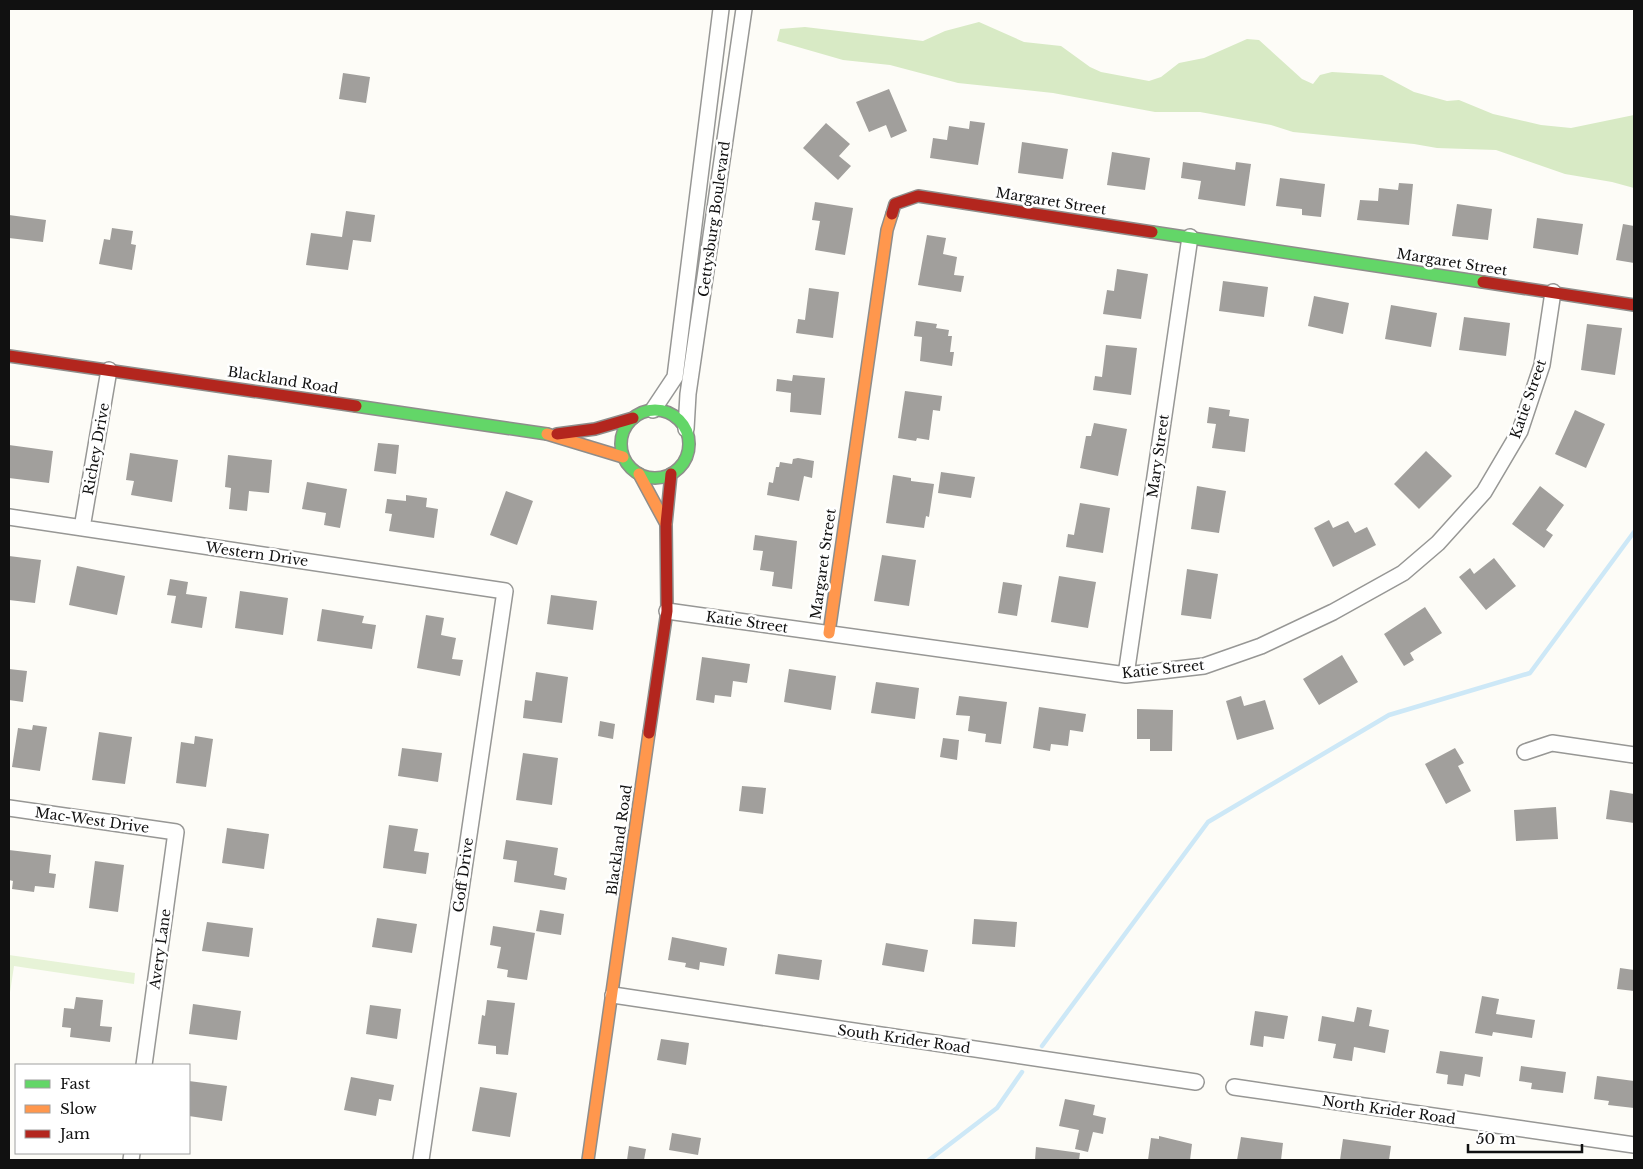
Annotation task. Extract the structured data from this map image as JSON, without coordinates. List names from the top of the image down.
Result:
{
  "streets": {
    "street": [
      "Margaret Street",
      "Gettysburg Boulevard",
      "Blackland Road",
      "Katie Street",
      "Richey Drive",
      "Mary Street",
      "Western Drive",
      "Mac-West Drive",
      "Goff Drive",
      "Avery Lane",
      "South Krider Road",
      "North Krider Road"
    ]
  },
  "crossings": [
    ["Margaret Street", "Katie Street"],
    ["Margaret Street", "Mary Street"],
    ["Gettysburg Boulevard", "Blackland Road"],
    ["Blackland Road", "Katie Street"],
    ["Blackland Road", "Richey Drive"],
    ["Blackland Road", "South Krider Road"],
    ["Katie Street", "Mary Street"],
    ["Richey Drive", "Western Drive"],
    ["Western Drive", "Goff Drive"],
    ["Mac-West Drive", "Avery Lane"]
  ],
  "legend": ["Fast", "Slow", "Jam"],
  "scale_bar": "50 m"
}
